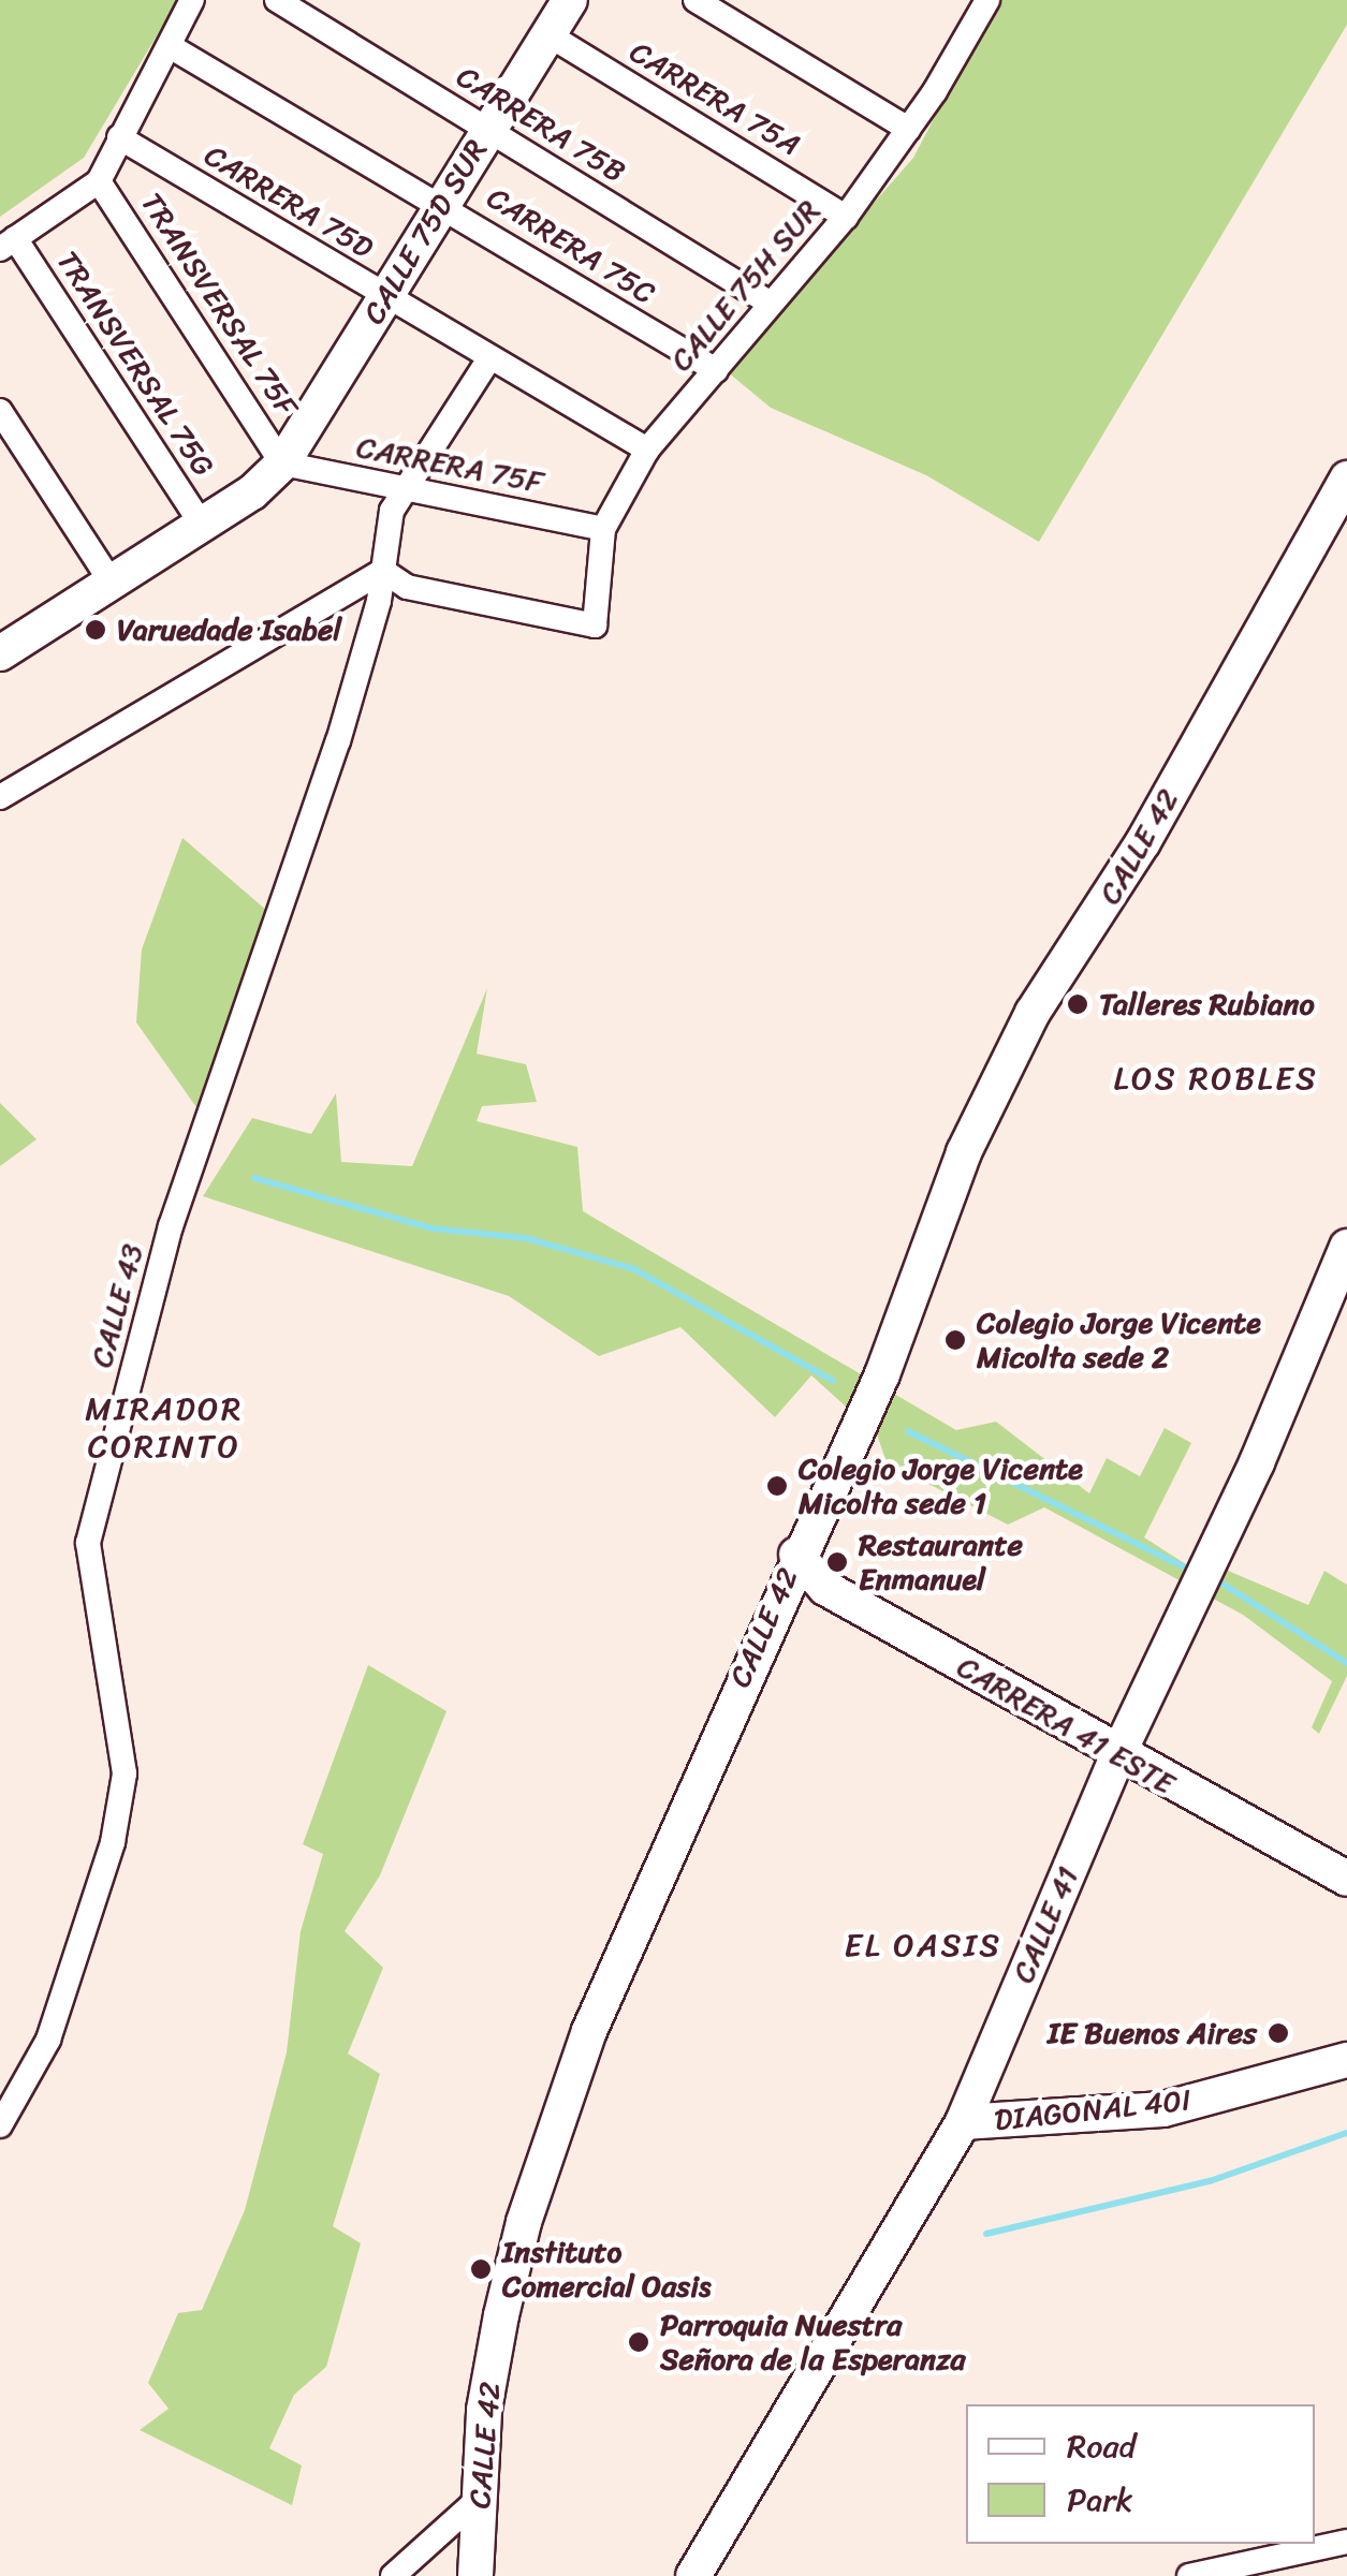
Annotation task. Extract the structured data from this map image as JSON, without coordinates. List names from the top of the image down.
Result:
{
  "streets": {
    "street": [
      "CARRERA 75A",
      "CARRERA 75B",
      "CARRERA 75D",
      "CALLE 75D SUR",
      "CARRERA 75C",
      "CALLE 75H SUR",
      "TRANSVERSAL 75F",
      "TRANSVERSAL 75G",
      "CARRERA 75F",
      "CALLE 42",
      "CALLE 43",
      "CARRERA 41 ESTE",
      "CALLE 41",
      "DIAGONAL 40I"
    ]
  },
  "crossings": [
    ["CARRERA 75A", "CALLE 75D SUR"],
    ["CARRERA 75A", "CALLE 75H SUR"],
    ["CARRERA 75B", "CALLE 75D SUR"],
    ["CARRERA 75B", "CALLE 75H SUR"],
    ["CARRERA 75D", "CALLE 75D SUR"],
    ["CARRERA 75D", "CALLE 75H SUR"],
    ["CALLE 75D SUR", "CARRERA 75C"],
    ["CALLE 75D SUR", "TRANSVERSAL 75F"],
    ["CALLE 75D SUR", "CARRERA 75F"],
    ["CARRERA 75C", "CALLE 75H SUR"],
    ["CALLE 75H SUR", "CARRERA 75F"],
    ["CALLE 75H SUR", "CALLE 43"],
    ["TRANSVERSAL 75F", "CARRERA 75F"],
    ["CARRERA 75F", "CALLE 43"],
    ["CALLE 42", "CARRERA 41 ESTE"],
    ["CARRERA 41 ESTE", "CALLE 41"],
    ["CALLE 41", "DIAGONAL 40I"]
  ],
  "districts": ["LOS ROBLES", "MIRADOR CORINTO", "EL OASIS"],
  "places": [
    "Varuedade Isabel",
    "Talleres Rubiano",
    "Colegio Jorge Vicente Micolta sede 2",
    "Colegio Jorge Vicente Micolta sede 1",
    "Restaurante Enmanuel",
    "IE Buenos Aires",
    "Instituto Comercial Oasis",
    "Parroquia Nuestra Señora de la Esperanza"
  ],
  "legend": ["Road", "Park"]
}
